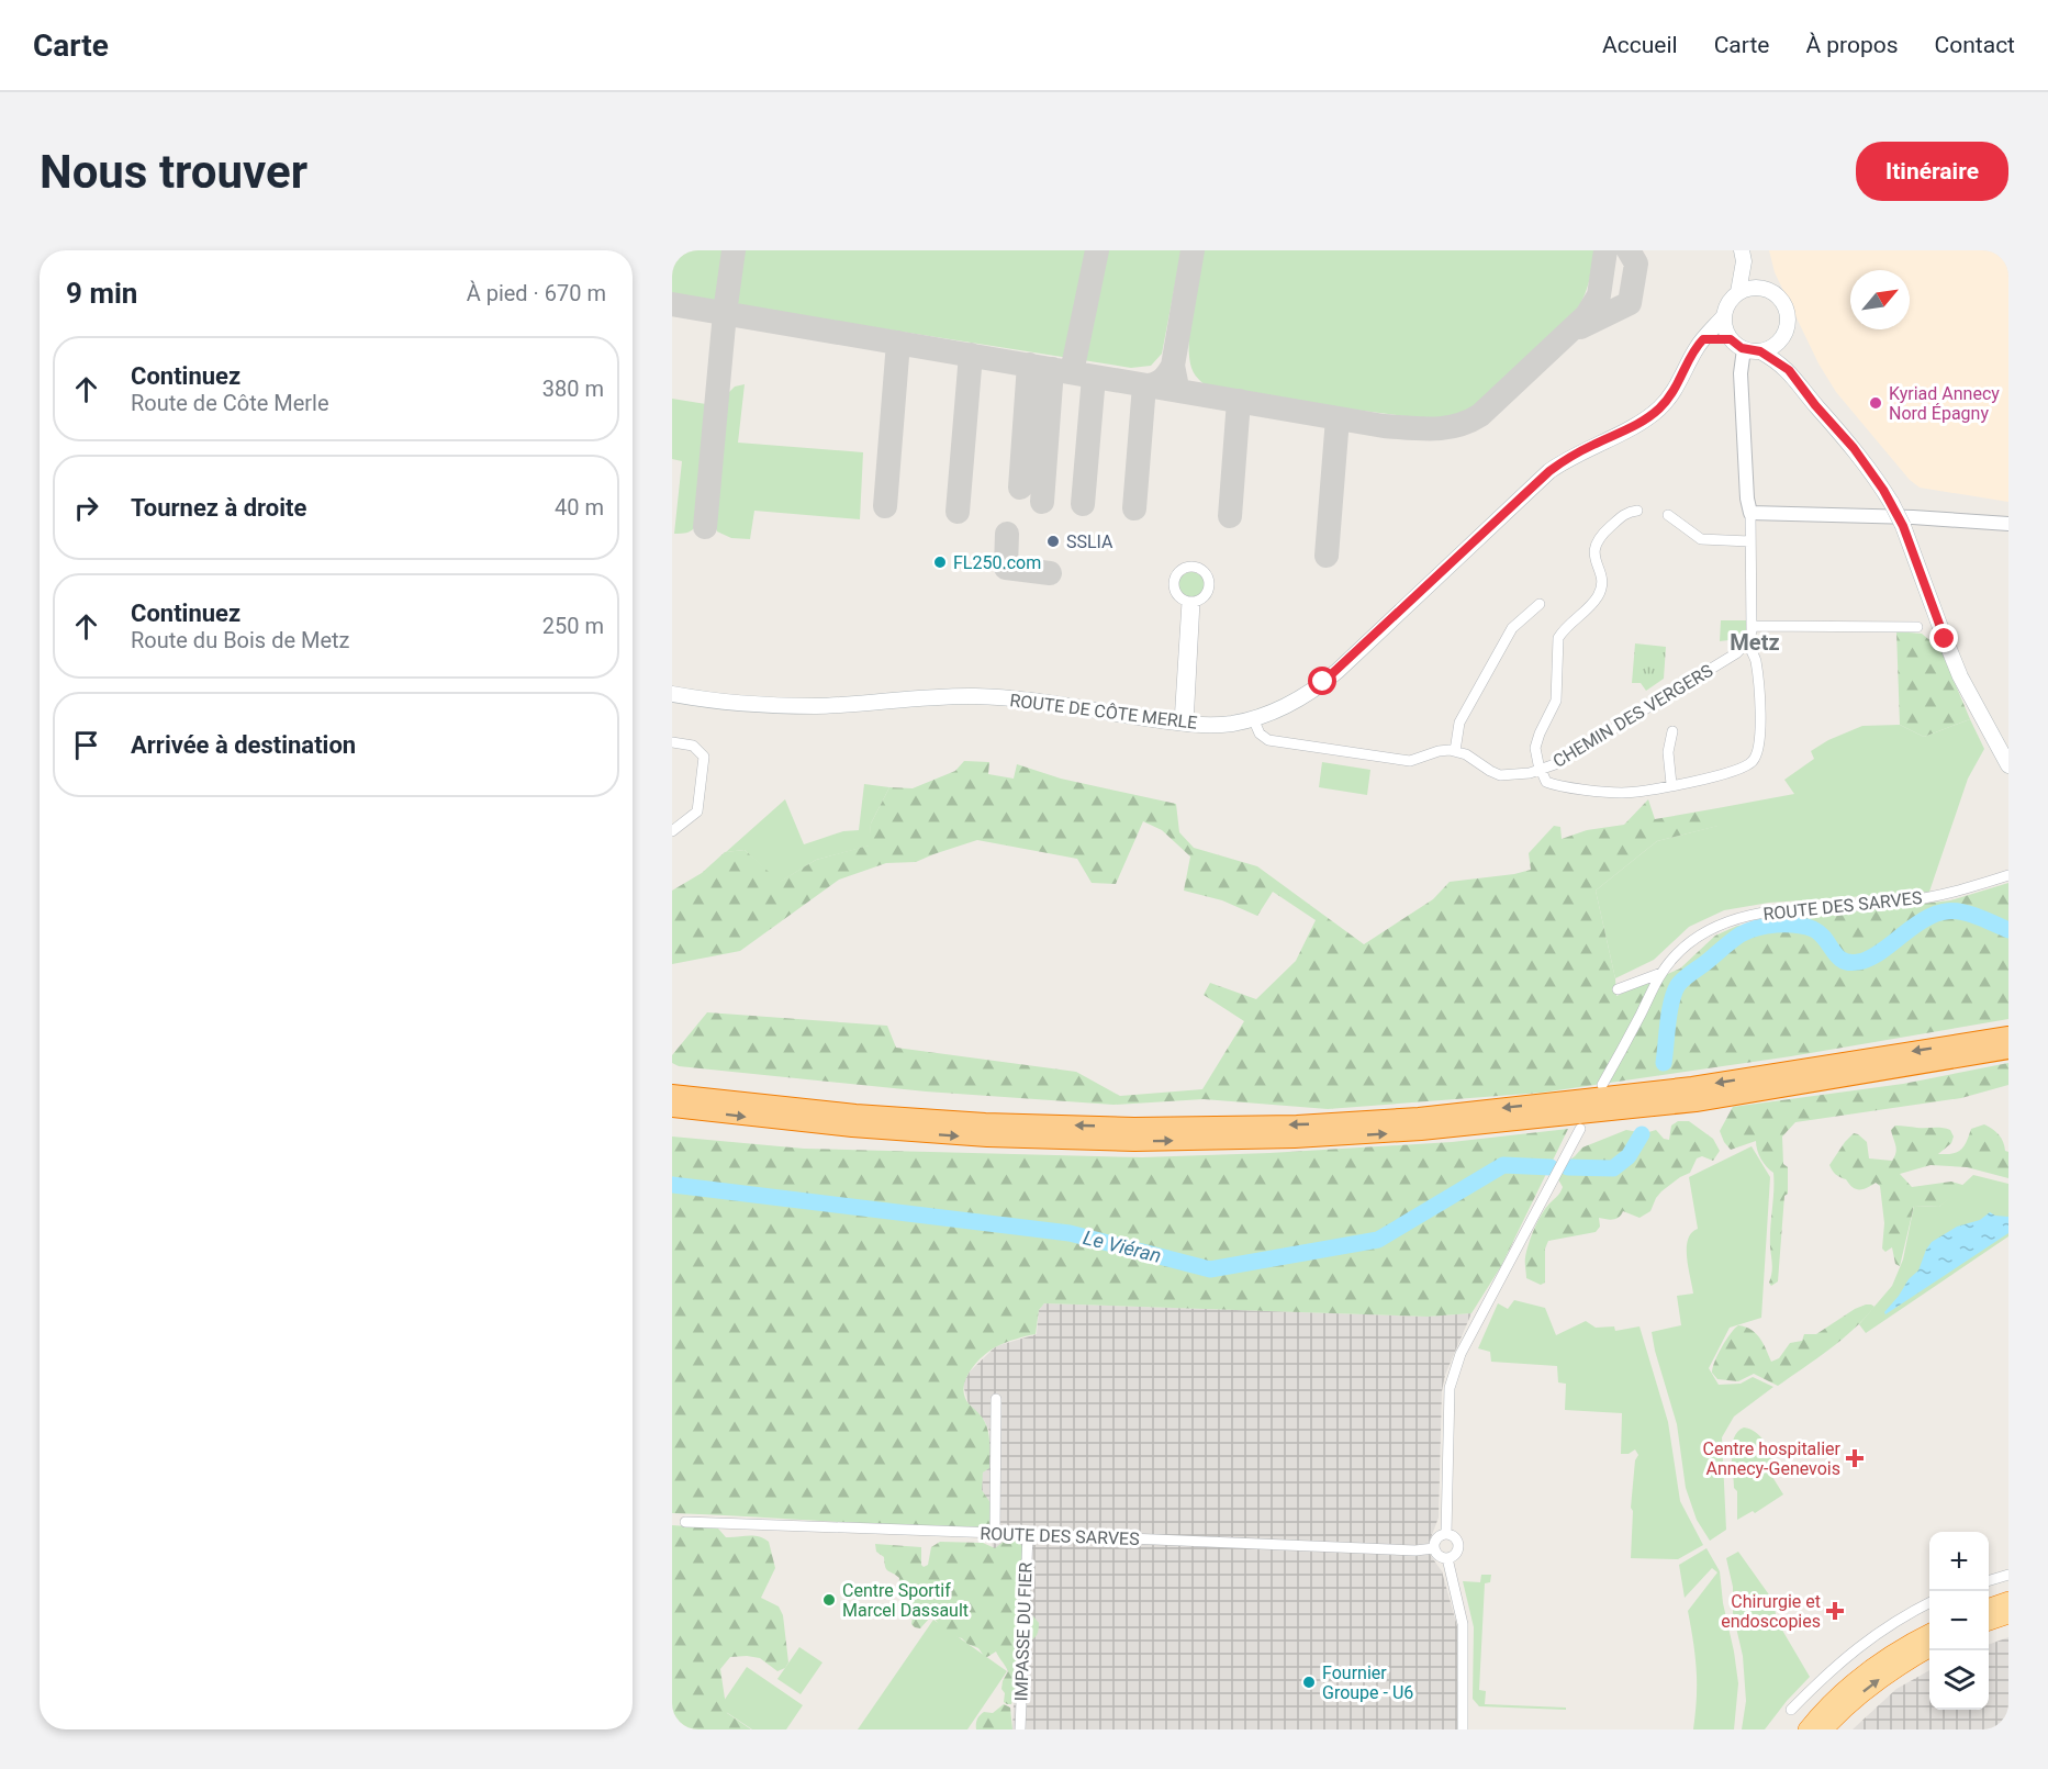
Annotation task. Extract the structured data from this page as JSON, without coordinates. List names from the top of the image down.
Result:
{
  "streets": {
    "main road": ["ROUTE DE CÔTE MERLE"],
    "street": ["CHEMIN DES VERGERS", "ROUTE DES SARVES", "IMPASSE DU FIER"]
  },
  "crossings": [
    ["ROUTE DES SARVES", "IMPASSE DU FIER"]
  ],
  "districts": ["Metz"],
  "water": ["Le Viéran"],
  "places": {
    "other": [
      "Kyriad Annecy Nord Épagny",
      "SSLIA",
      "FL250.com",
      "Centre Sportif Marcel Dassault",
      "Fournier Groupe - U6"
    ],
    "health": ["Centre hospitalier Annecy-Genevois", "Chirurgie et endoscopies"]
  },
  "north": "top right",
  "page": {
    "header": "Carte",
    "nav": [
      "Accueil",
      "Carte",
      "À propos",
      "Contact"
    ],
    "buttons": "Itinéraire",
    "title": "Nous trouver",
    "heading": ["9 min", "À pied · 670 m"],
    "list": [
      ["Continuez", "Route de Côte Merle", "380 m"],
      ["Tournez à droite", "40 m"],
      ["Continuez", "Route du Bois de Metz", "250 m"],
      "Arrivée à destination"
    ],
    "map_buttons": ["+", "−"]
  }
}
